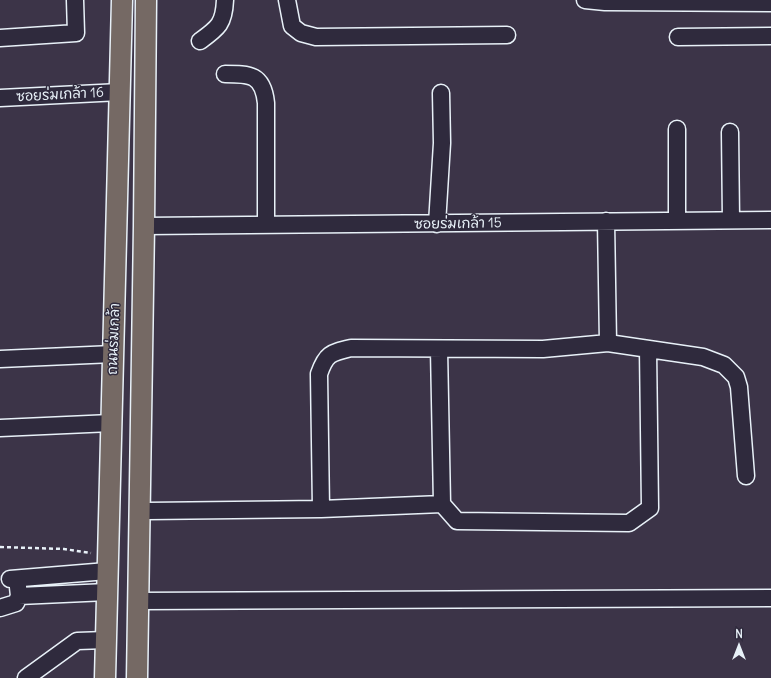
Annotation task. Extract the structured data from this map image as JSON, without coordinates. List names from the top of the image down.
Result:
{
  "streets": {
    "main road": ["ถนนร่มเกล้า"],
    "street": ["ซอยร่มเกล้า 16", "ซอยร่มเกล้า 15"]
  },
  "crossings": [
    ["ซอยร่มเกล้า 16", "ถนนร่มเกล้า"],
    ["ซอยร่มเกล้า 15", "ถนนร่มเกล้า"]
  ],
  "north": "top"
}
